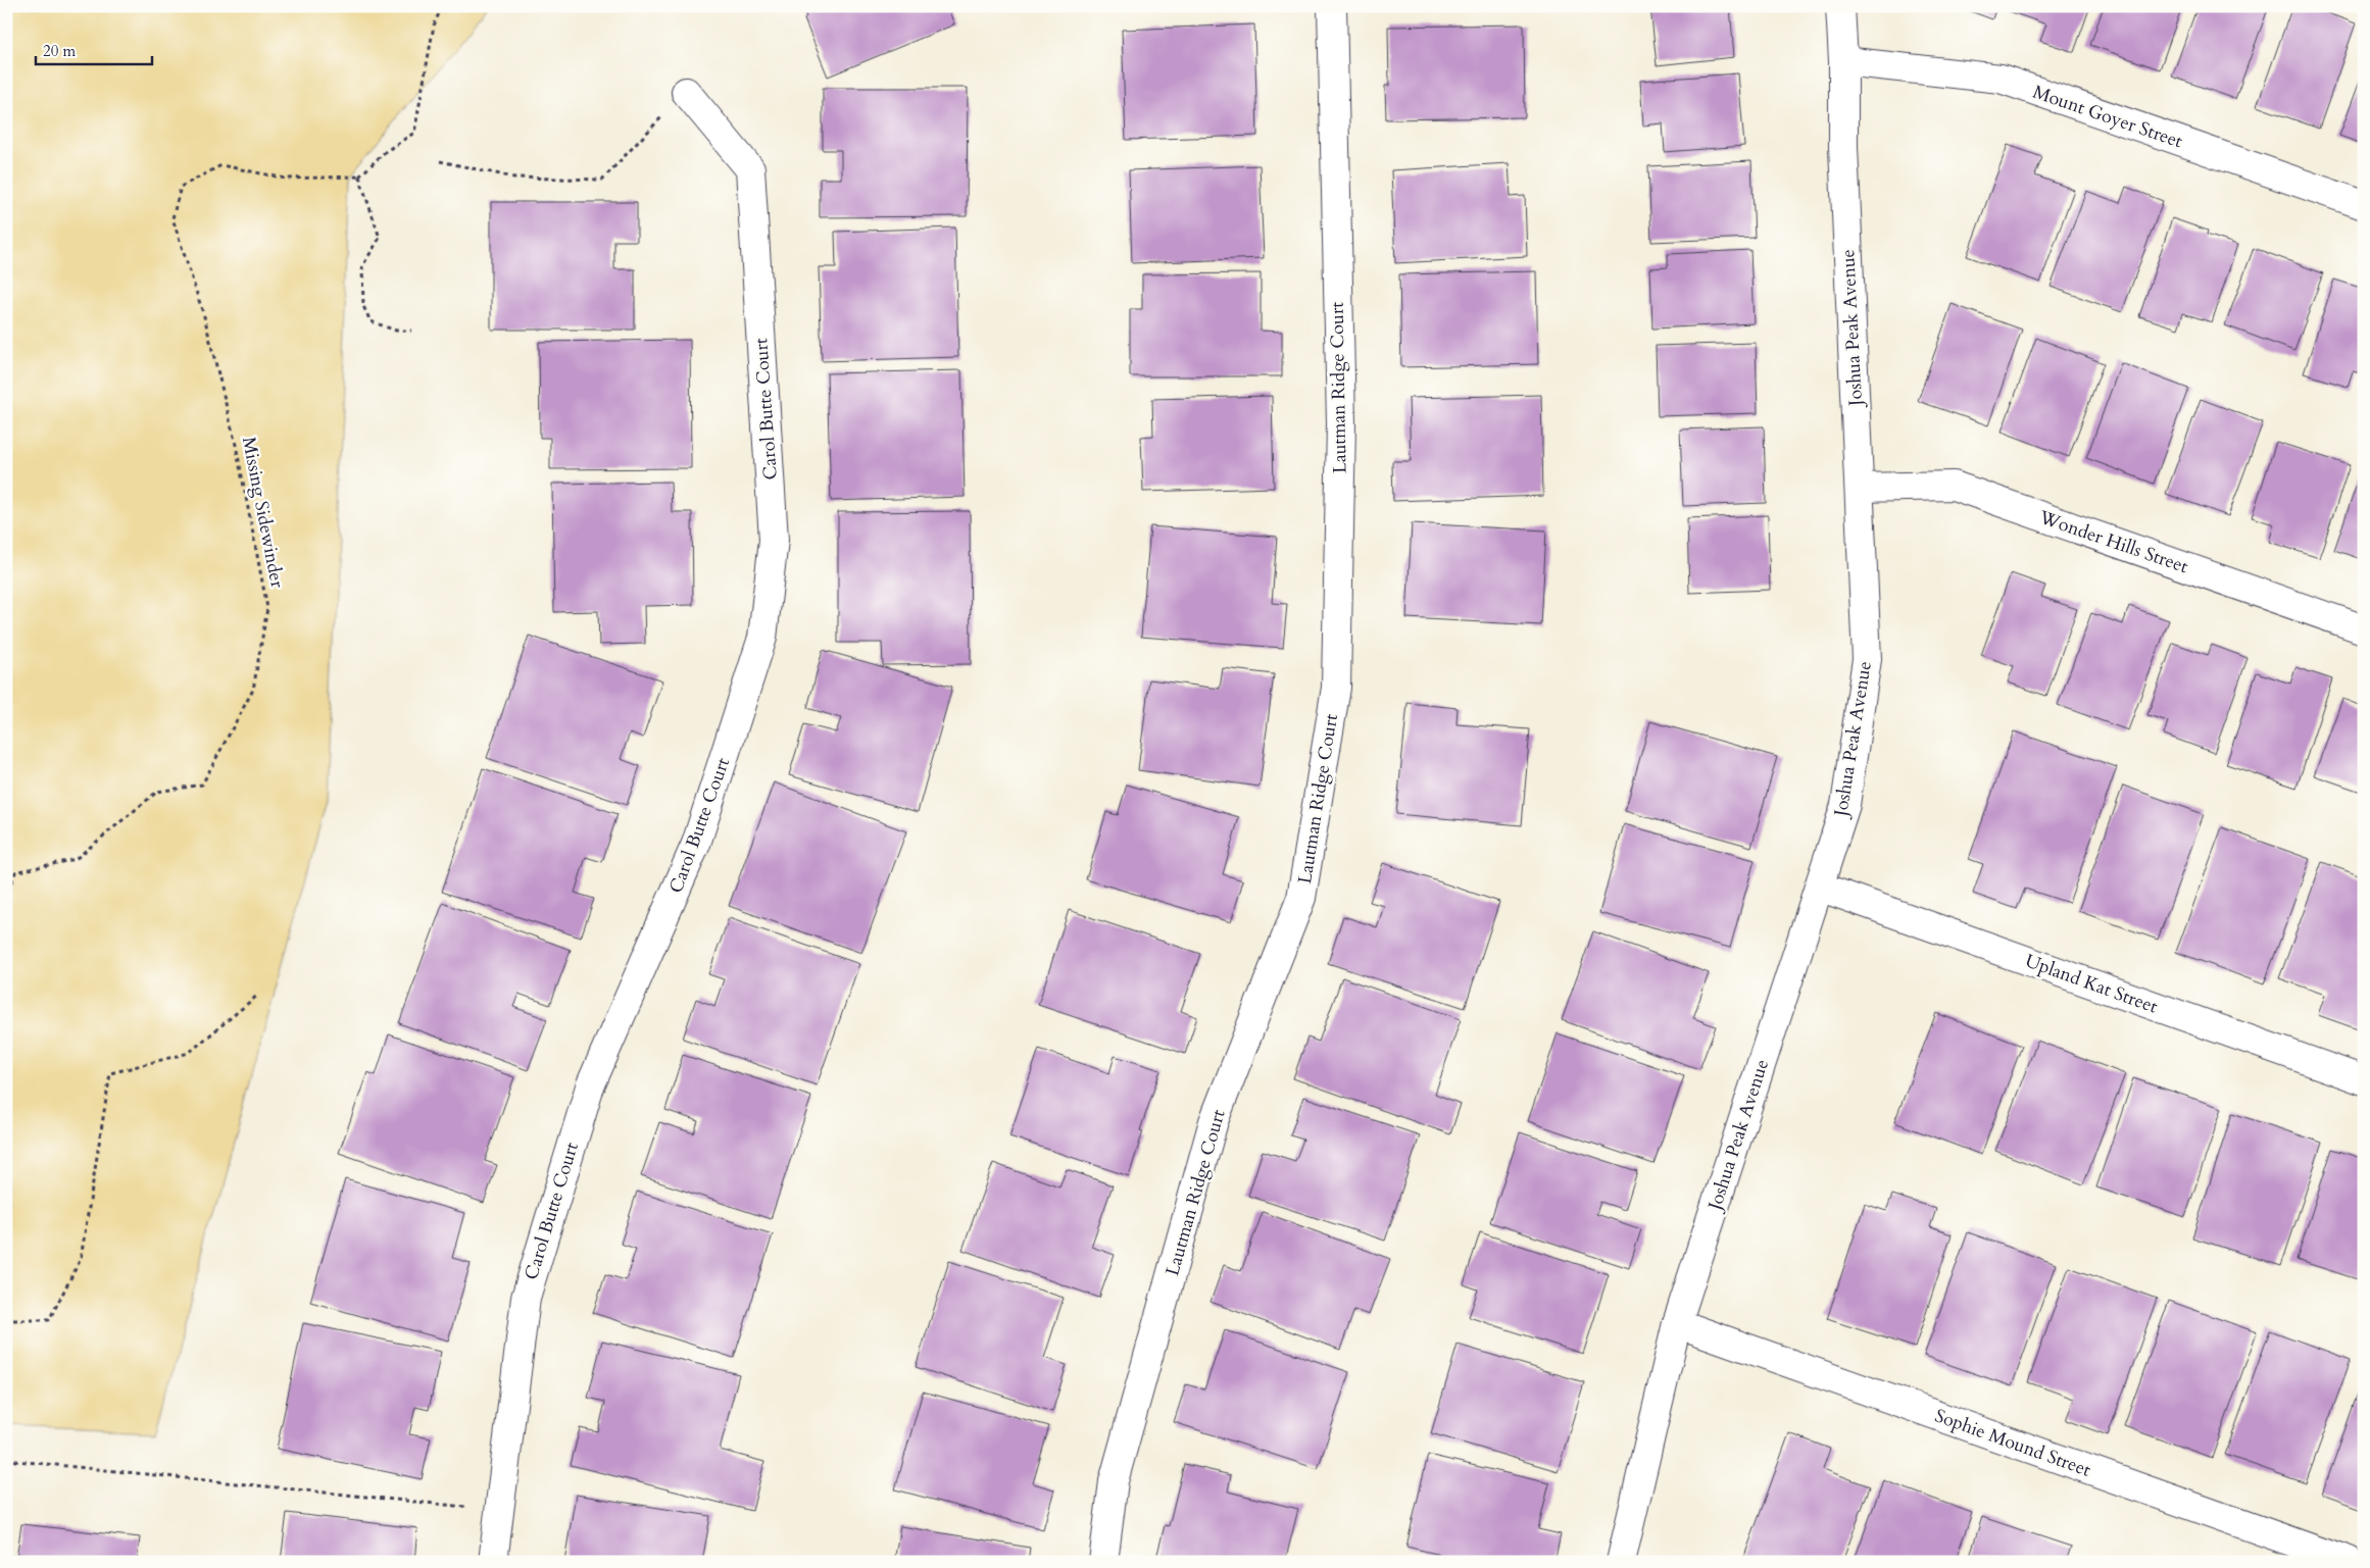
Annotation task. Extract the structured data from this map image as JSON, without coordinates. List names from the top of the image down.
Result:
{
  "streets": {
    "street": [
      "Mount Goyer Street",
      "Joshua Peak Avenue",
      "Lautman Ridge Court",
      "Carol Butte Court",
      "Wonder Hills Street",
      "Upland Kat Street",
      "Sophie Mound Street"
    ],
    "path": ["Missing Sidewinder"]
  },
  "crossings": [
    ["Mount Goyer Street", "Joshua Peak Avenue"],
    ["Joshua Peak Avenue", "Wonder Hills Street"],
    ["Joshua Peak Avenue", "Upland Kat Street"],
    ["Joshua Peak Avenue", "Sophie Mound Street"]
  ],
  "scale_bar": "20 m"
}
